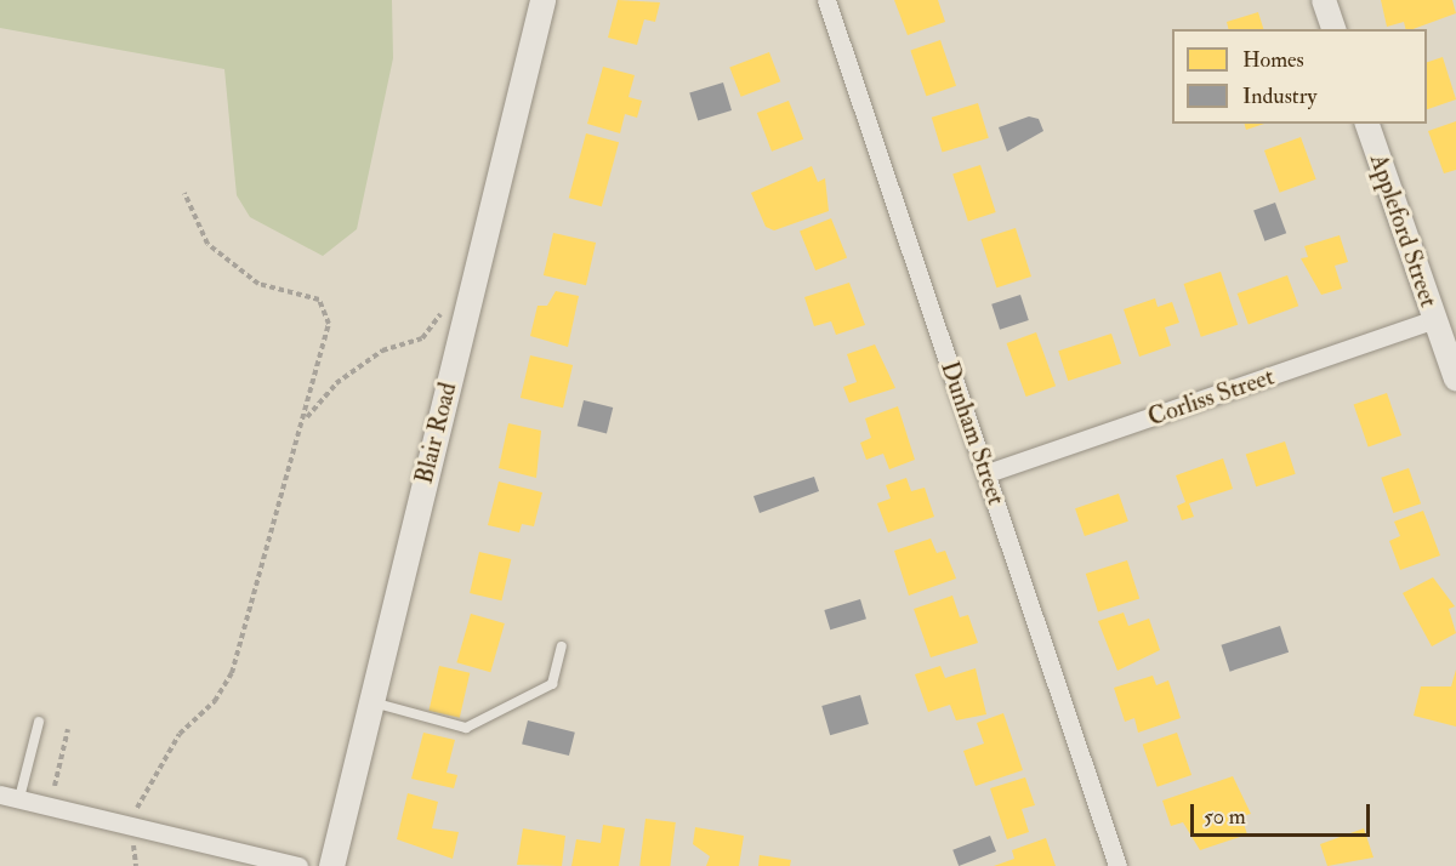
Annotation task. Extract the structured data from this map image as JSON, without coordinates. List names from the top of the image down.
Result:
{
  "streets": {
    "main road": ["Blair Road"],
    "street": ["Appleford Street", "Corliss Street", "Dunham Street"]
  },
  "crossings": [
    ["Appleford Street", "Corliss Street"],
    ["Corliss Street", "Dunham Street"]
  ],
  "legend": ["Homes", "Industry"],
  "scale_bar": "50 m"
}
